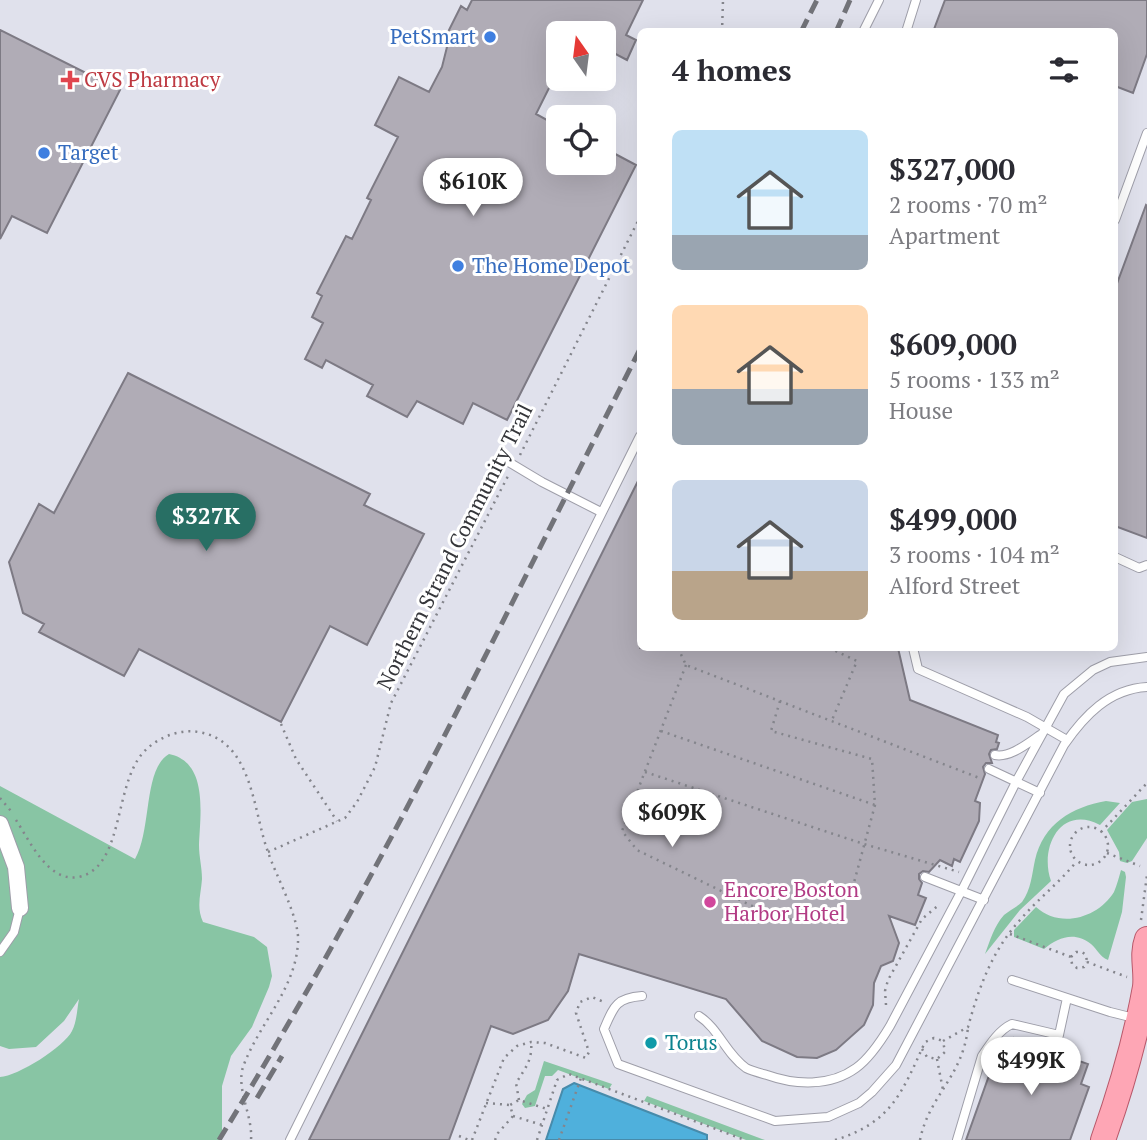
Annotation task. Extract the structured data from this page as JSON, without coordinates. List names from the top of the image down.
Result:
{
  "streets": {
    "path": ["Northern Strand Community Trail"]
  },
  "places": {
    "other": [
      "PetSmart",
      "Target",
      "The Home Depot",
      "Encore Boston Harbor Hotel",
      "Torus"
    ],
    "health": ["CVS Pharmacy"]
  },
  "north": "top",
  "page": {
    "heading": "4 homes",
    "list": [
      {
        "name": "$327,000",
        "note": "2 rooms · 70 m² · Apartment"
      },
      {
        "name": "$609,000",
        "note": "5 rooms · 133 m² · House"
      },
      {
        "name": "$499,000",
        "note": "3 rooms · 104 m² · Alford Street"
      }
    ],
    "price": [
      "$610K",
      "$327K",
      "$609K",
      "$499K"
    ]
  }
}
